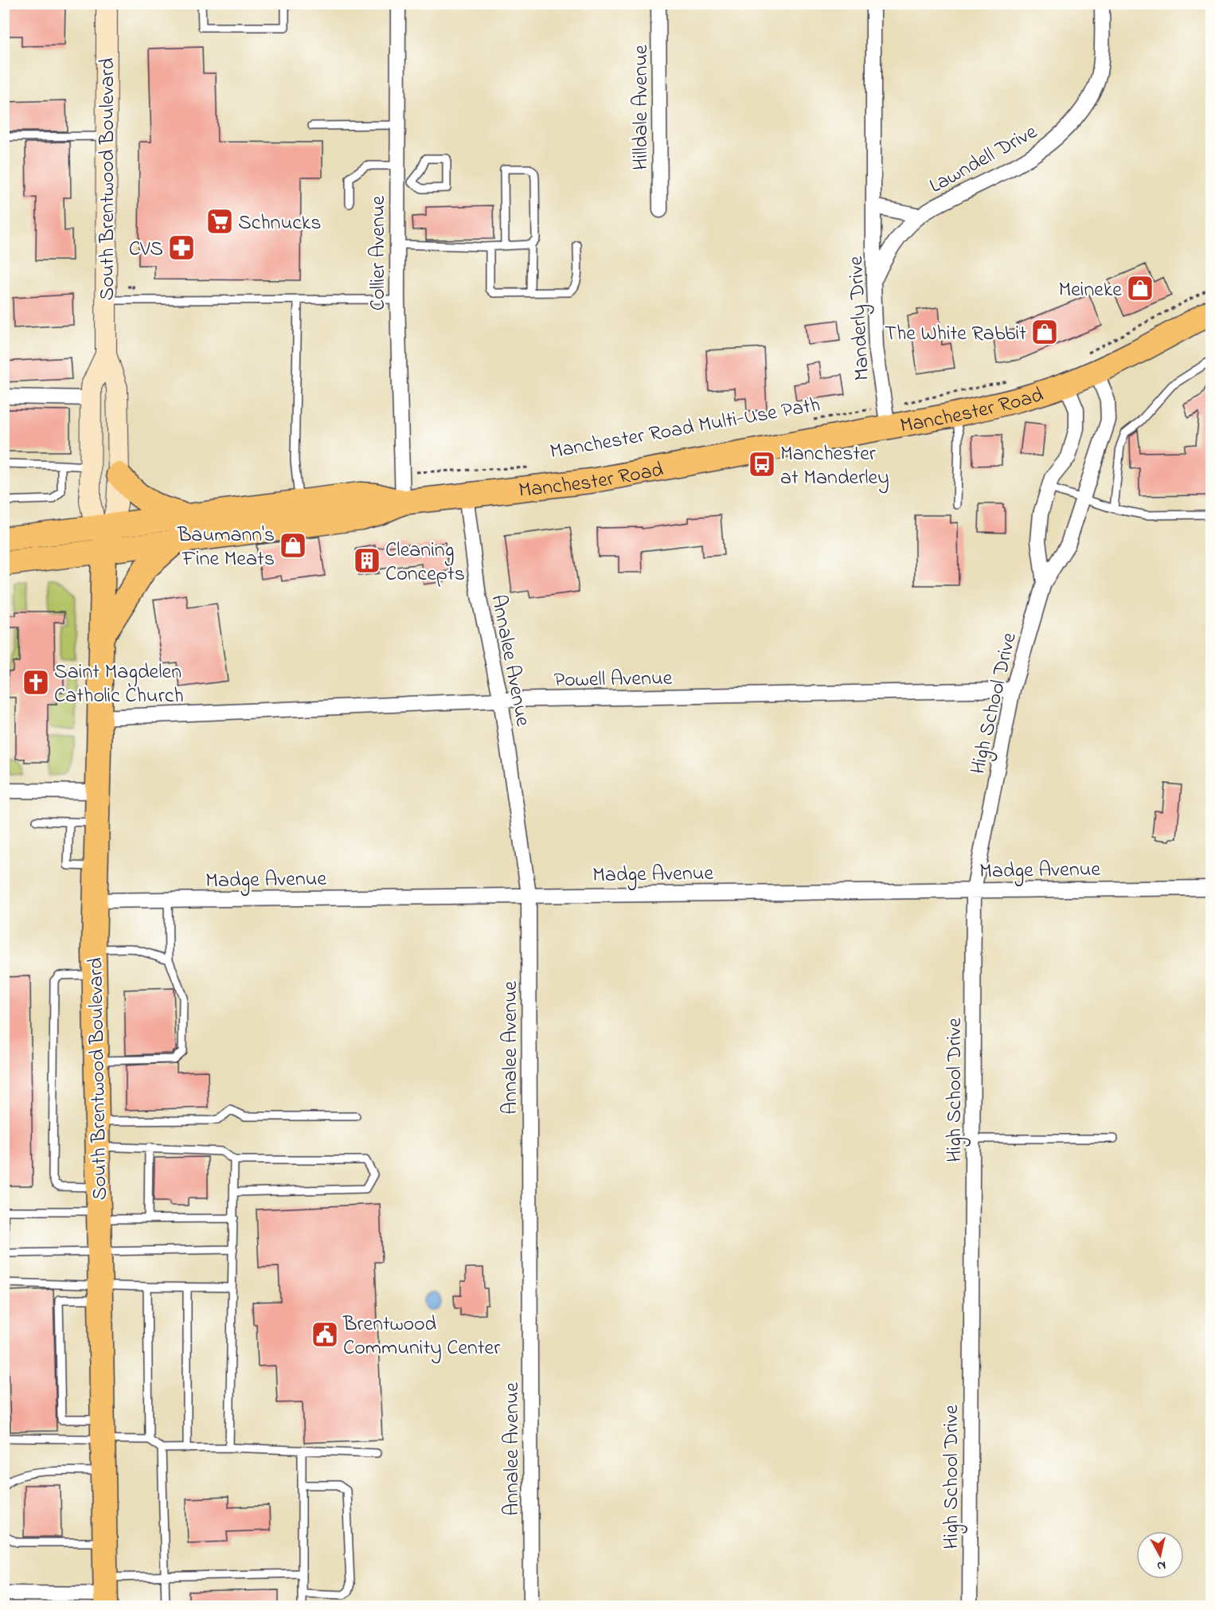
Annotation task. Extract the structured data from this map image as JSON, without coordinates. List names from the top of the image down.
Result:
{
  "streets": {
    "main road": ["South Brentwood Boulevard", "Manchester Road"],
    "street": [
      "Hilldale Avenue",
      "Lawndell Drive",
      "Collier Avenue",
      "Manderly Drive",
      "Annalee Avenue",
      "Powell Avenue",
      "High School Drive",
      "Madge Avenue"
    ],
    "path": ["Manchester Road Multi-Use Path"]
  },
  "crossings": [
    ["Lawndell Drive", "Manderly Drive"],
    ["South Brentwood Boulevard", "Manchester Road"],
    ["South Brentwood Boulevard", "Powell Avenue"],
    ["South Brentwood Boulevard", "Madge Avenue"],
    ["Collier Avenue", "Manchester Road"],
    ["Manderly Drive", "Manchester Road"],
    ["Manchester Road", "Annalee Avenue"],
    ["Manchester Road", "High School Drive"],
    ["Annalee Avenue", "Powell Avenue"],
    ["Annalee Avenue", "Madge Avenue"],
    ["Powell Avenue", "High School Drive"],
    ["High School Drive", "Madge Avenue"]
  ],
  "places": {
    "supermarket": ["Schnucks"],
    "pharmacy": ["CVS"],
    "shop": ["Meineke", "The White Rabbit", "Baumann's Fine Meats"],
    "bus stop": ["Manchester at Manderley"],
    "building": ["Cleaning Concepts"],
    "church": ["Saint Magdelen Catholic Church"],
    "public building": ["Brentwood Community Center"]
  },
  "north": "bottom"
}
